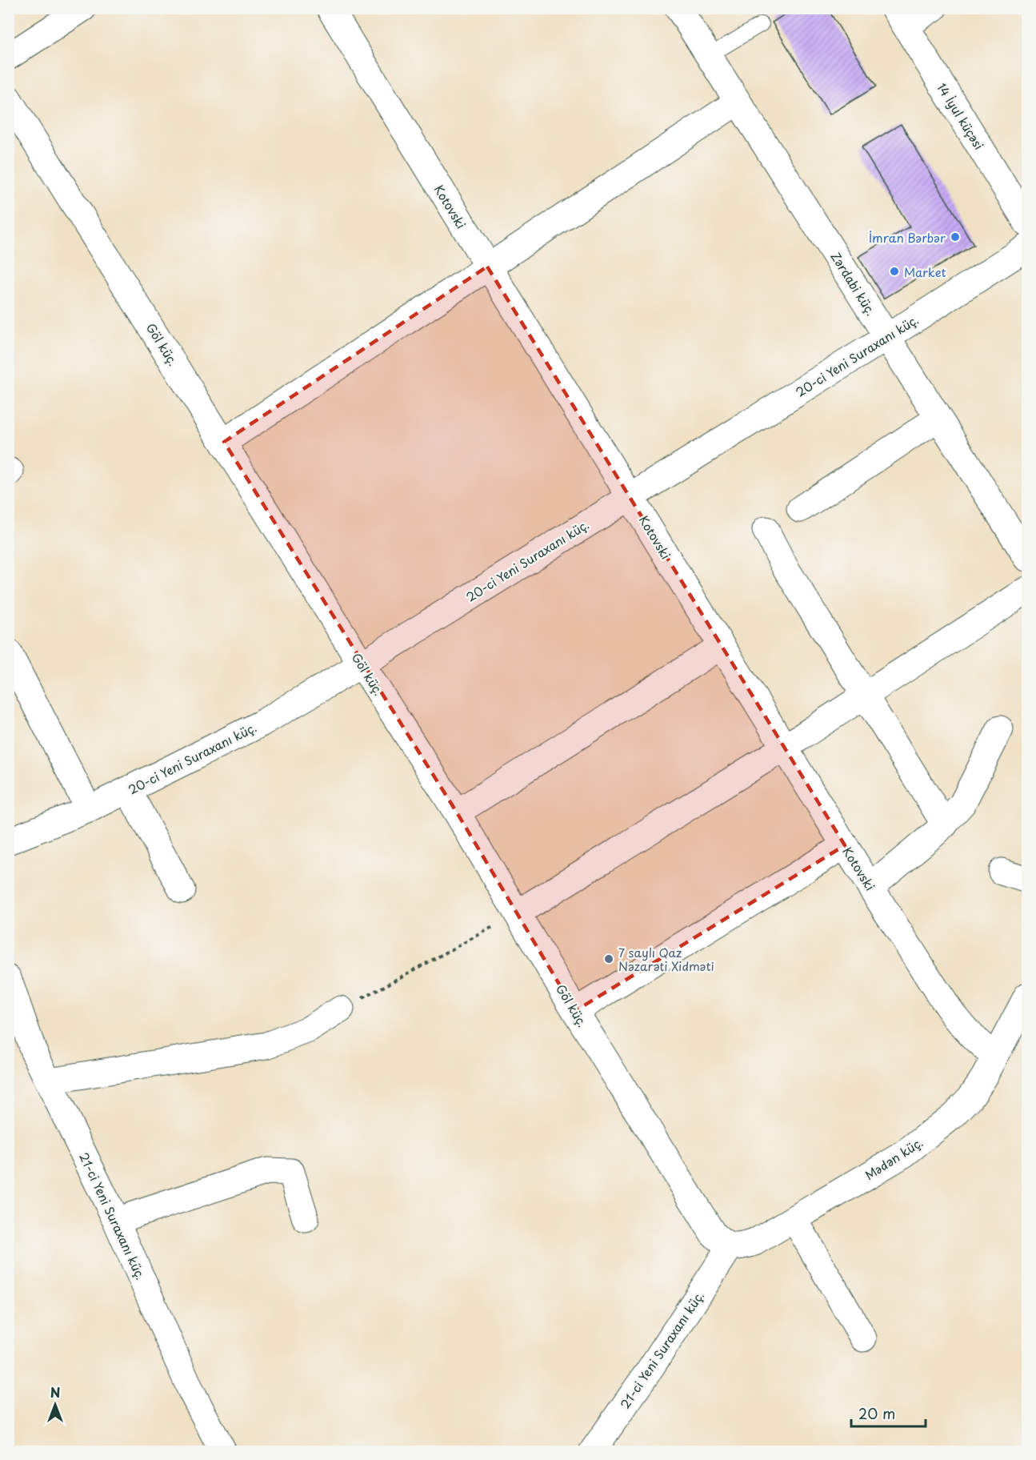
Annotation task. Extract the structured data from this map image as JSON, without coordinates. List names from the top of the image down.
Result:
{
  "streets": {
    "street": [
      "14 İyul küçəsi",
      "Kotovski",
      "Zərdabi küç.",
      "Göl küç.",
      "20-ci Yeni Suraxanı küç.",
      "Mədən küç.",
      "21-ci Yeni Suraxanı küç."
    ]
  },
  "crossings": [
    ["Kotovski", "20-ci Yeni Suraxanı küç."],
    ["Kotovski", "Mədən küç."],
    ["Zərdabi küç.", "20-ci Yeni Suraxanı küç."],
    ["Göl küç.", "20-ci Yeni Suraxanı küç."],
    ["Göl küç.", "Mədən küç."],
    ["Göl küç.", "21-ci Yeni Suraxanı küç."],
    ["Mədən küç.", "21-ci Yeni Suraxanı küç."]
  ],
  "places": ["İmran Bərbər", "Market", "7 saylı Qaz Nəzarəti Xidməti"],
  "scale_bar": "20 m",
  "north": "top"
}
